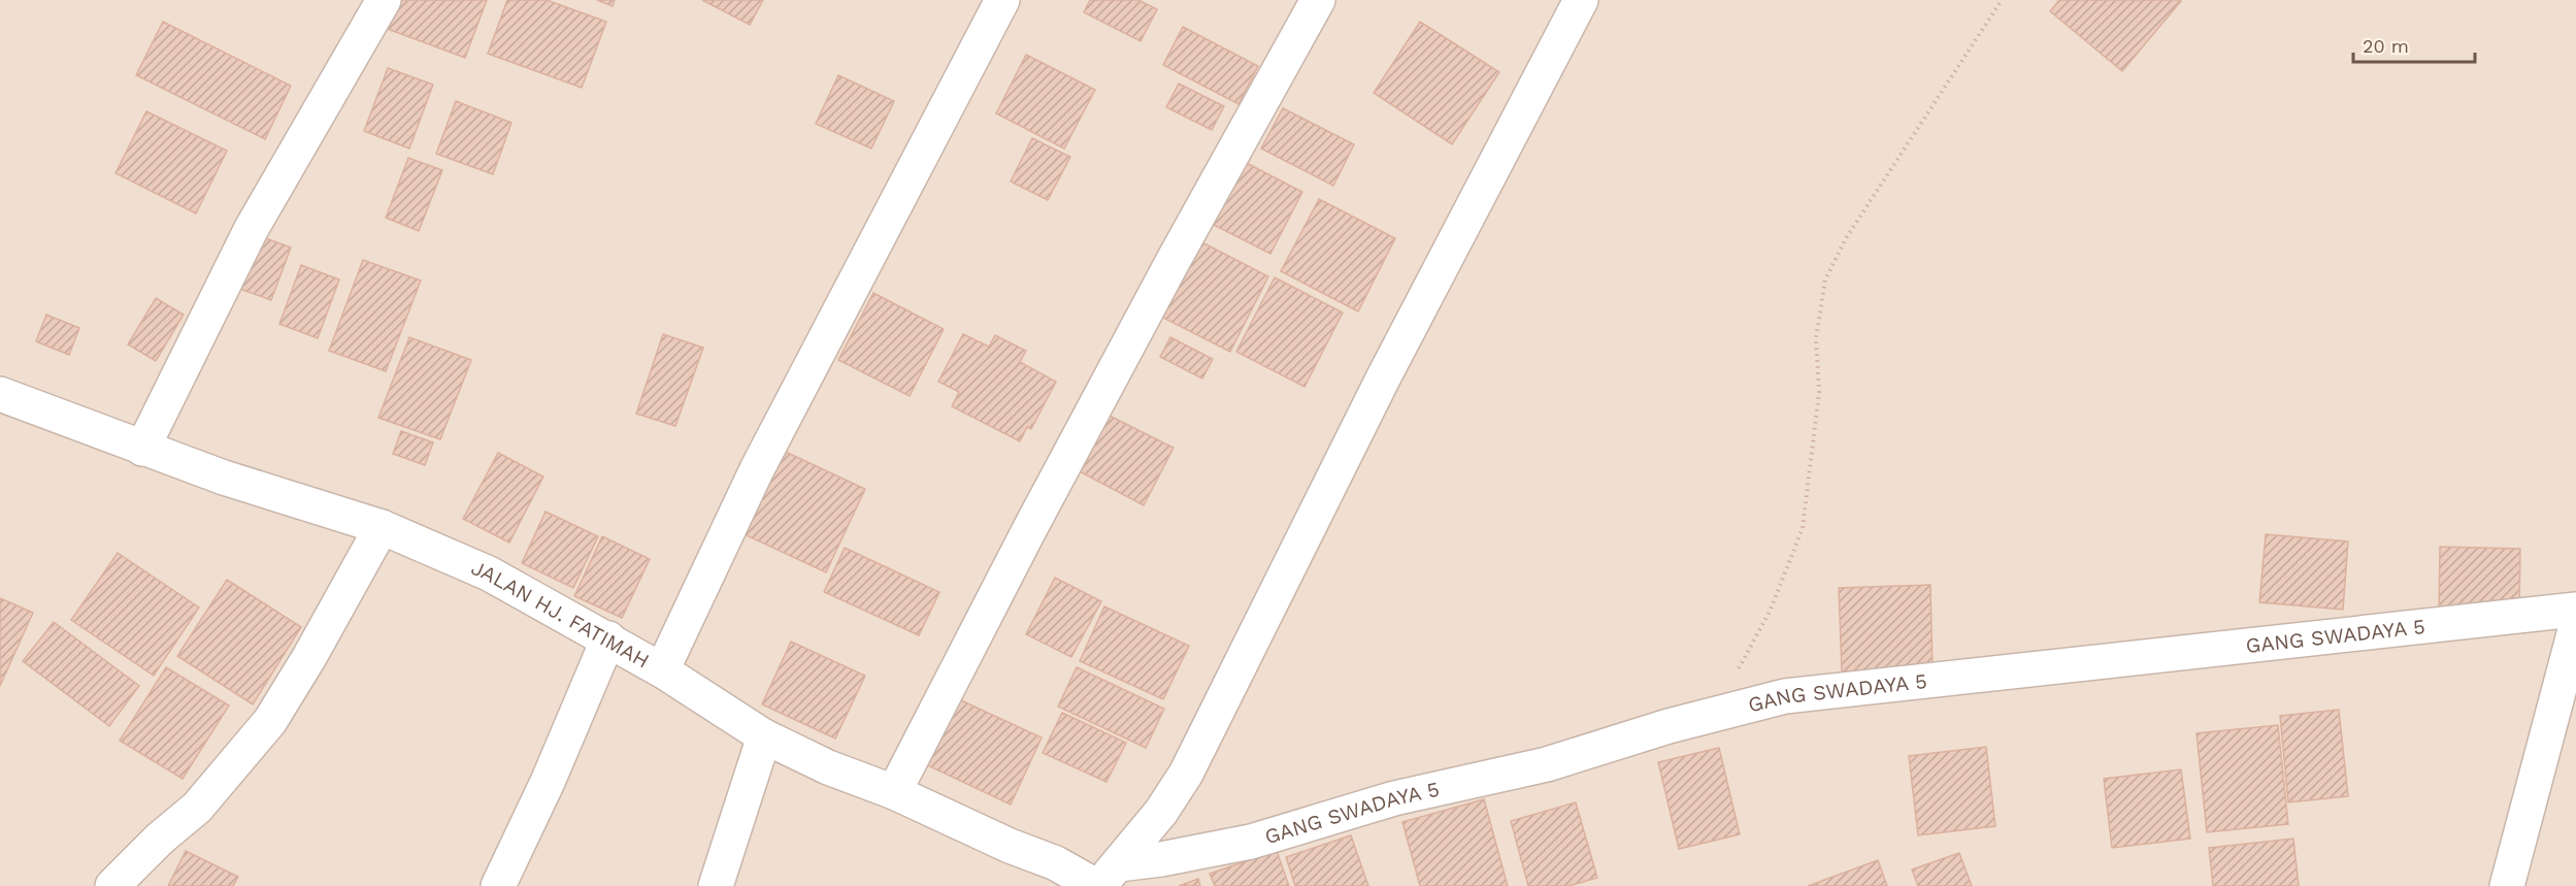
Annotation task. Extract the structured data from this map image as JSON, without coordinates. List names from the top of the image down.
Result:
{
  "streets": {
    "street": ["JALAN HJ. FATIMAH", "GANG SWADAYA 5"]
  },
  "crossings": [
    ["JALAN HJ. FATIMAH", "GANG SWADAYA 5"]
  ],
  "scale_bar": "20 m"
}
